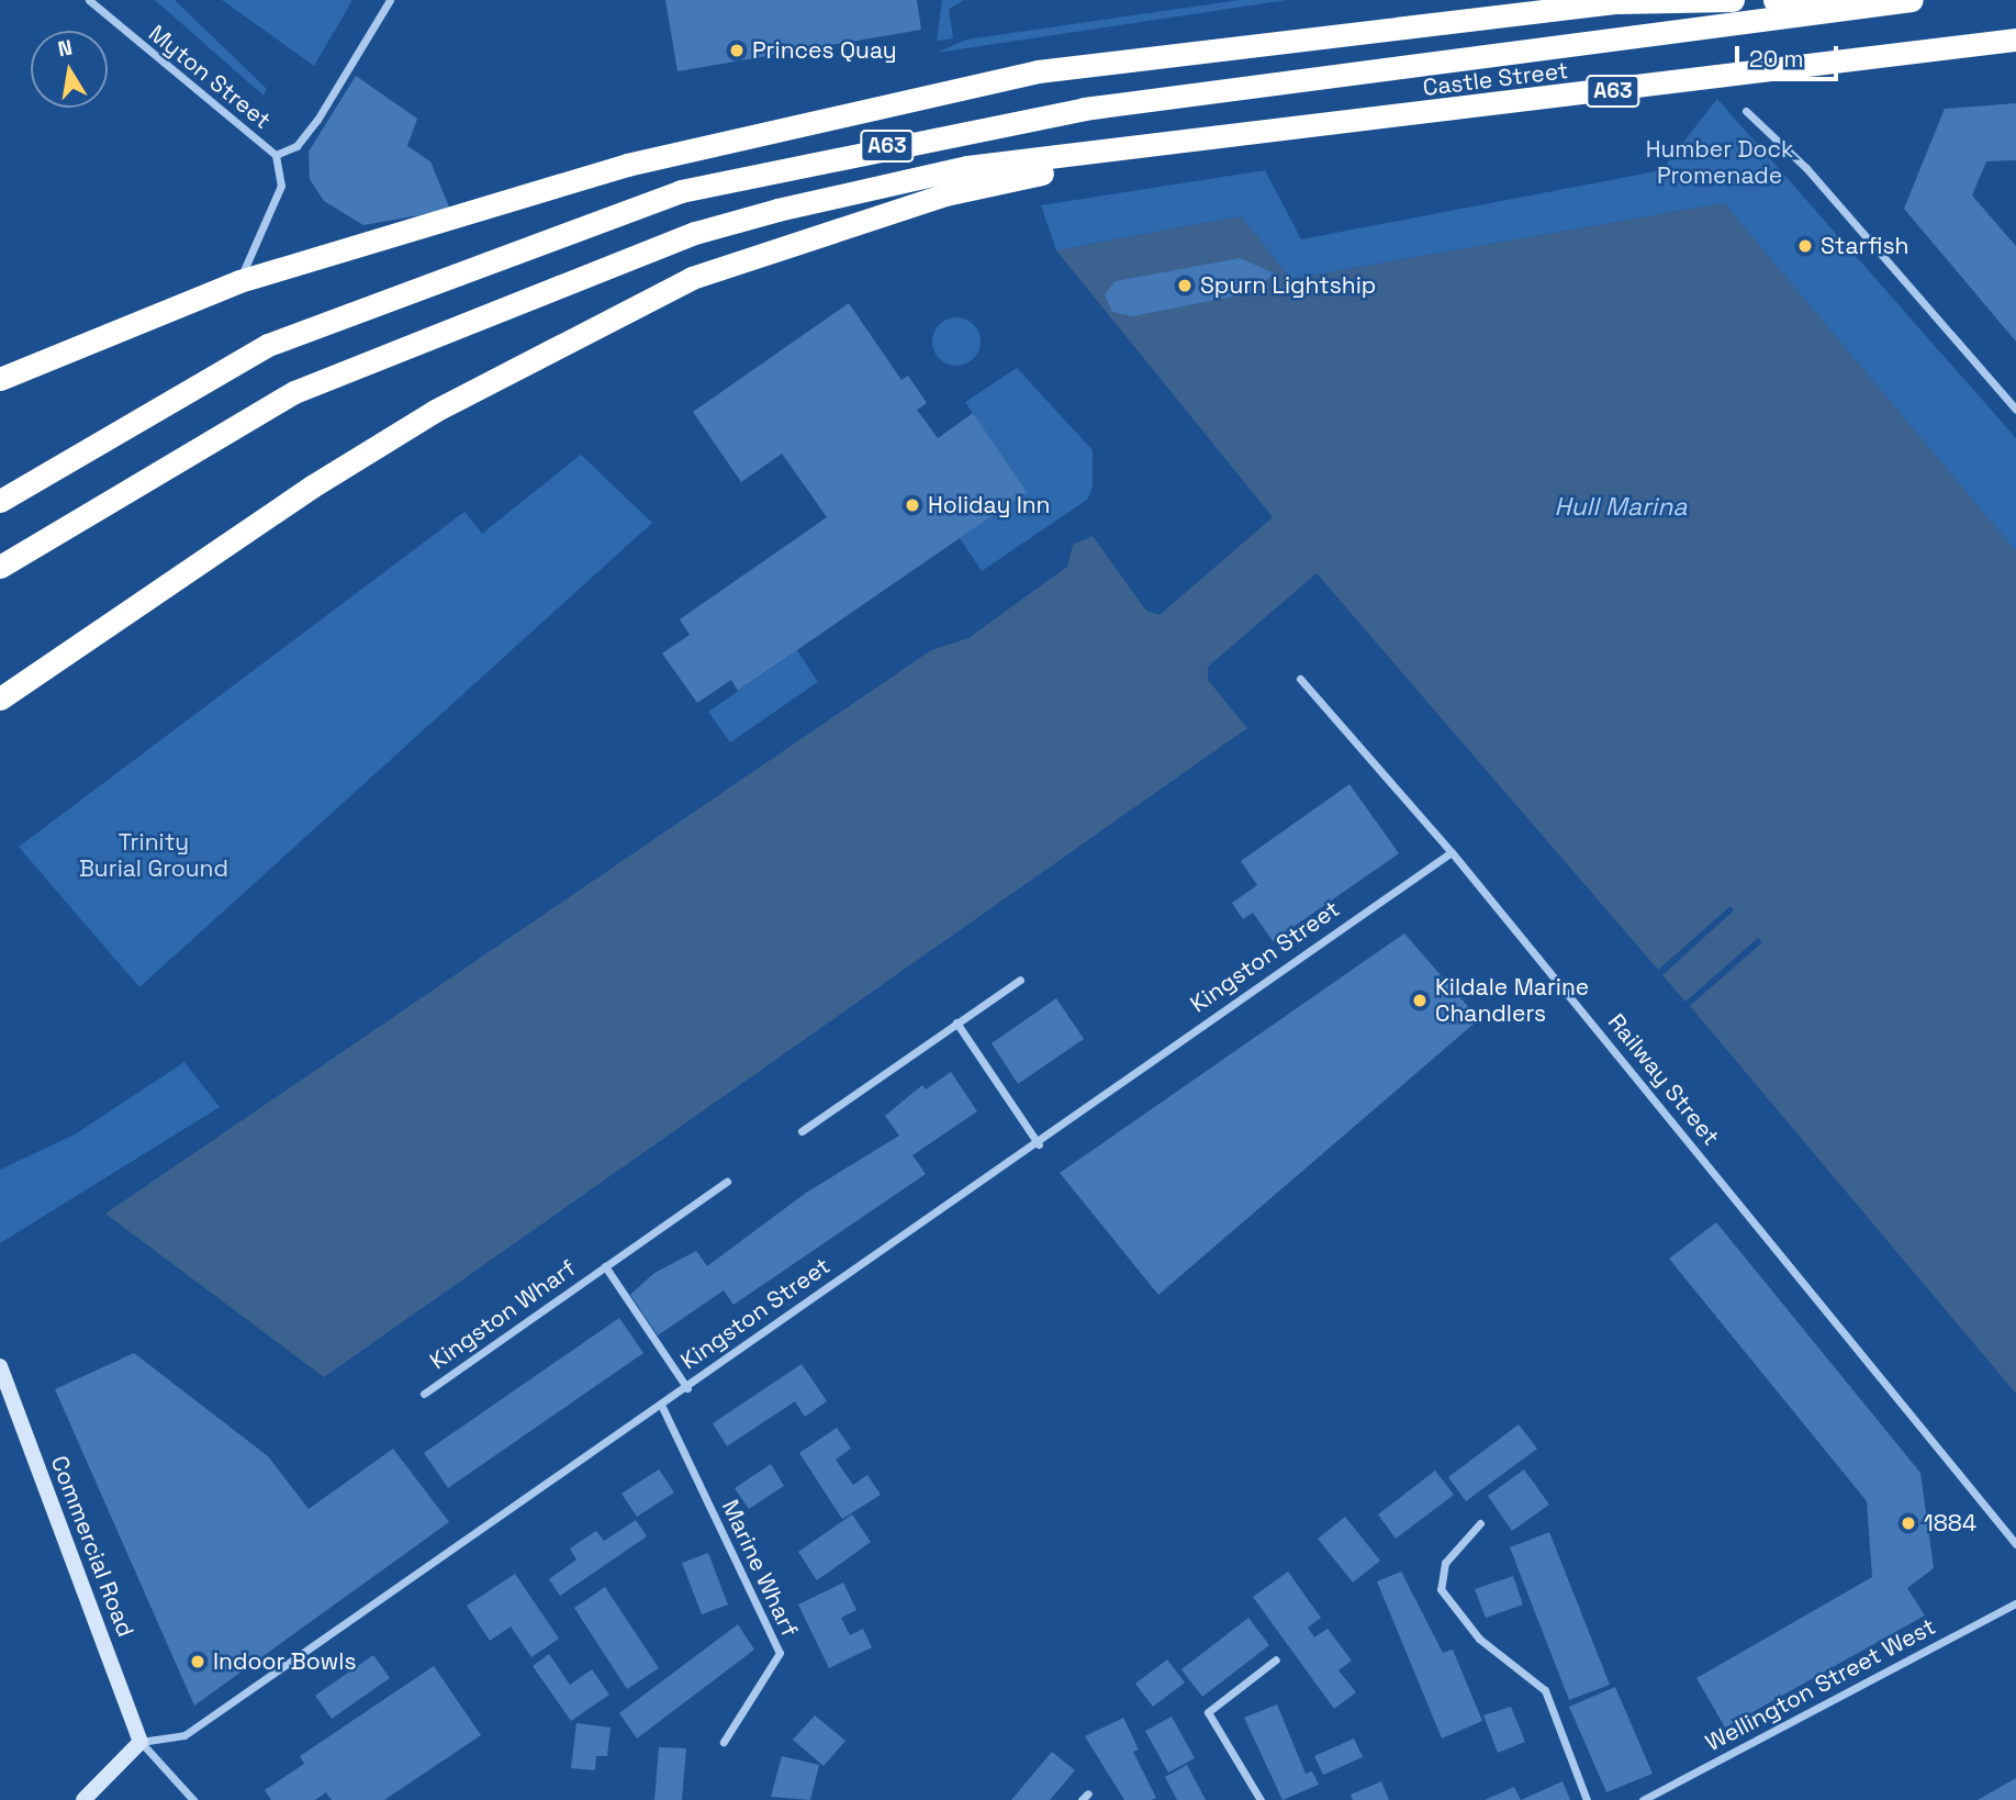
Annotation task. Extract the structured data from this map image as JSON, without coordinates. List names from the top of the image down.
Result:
{
  "streets": {
    "highway": ["Castle Street", "A63"],
    "street": [
      "Myton Street",
      "Kingston Street",
      "Railway Street",
      "Kingston Wharf",
      "Commercial Road",
      "Marine Wharf",
      "Wellington Street West"
    ]
  },
  "crossings": [
    ["Myton Street", "A63"],
    ["Castle Street", "A63"],
    ["Kingston Street", "Railway Street"],
    ["Kingston Street", "Kingston Wharf"],
    ["Kingston Street", "Commercial Road"],
    ["Kingston Street", "Marine Wharf"]
  ],
  "water": ["Hull Marina"],
  "parks": ["Humber Dock Promenade", "Trinity Burial Ground"],
  "places": [
    "Princes Quay",
    "Starfish",
    "Spurn Lightship",
    "Holiday Inn",
    "Kildale Marine Chandlers",
    "1884",
    "Indoor Bowls"
  ],
  "scale_bar": "20 m",
  "north": "top"
}
